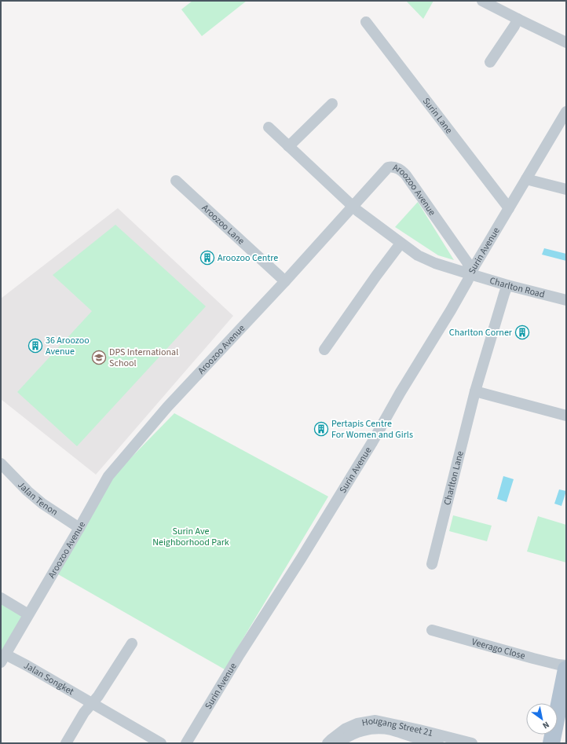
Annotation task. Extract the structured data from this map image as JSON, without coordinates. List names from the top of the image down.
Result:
{
  "streets": {
    "street": [
      "Surin Lane",
      "Aroozoo Avenue",
      "Aroozoo Lane",
      "Surin Avenue",
      "Charlton Road",
      "Charlton Lane",
      "Jalan Tenon",
      "Veerago Close",
      "Jalan Songket",
      "Hougang Street 21"
    ]
  },
  "crossings": [
    ["Surin Lane", "Surin Avenue"],
    ["Aroozoo Avenue", "Aroozoo Lane"],
    ["Aroozoo Avenue", "Surin Avenue"],
    ["Aroozoo Avenue", "Charlton Road"],
    ["Aroozoo Avenue", "Jalan Tenon"],
    ["Aroozoo Avenue", "Jalan Songket"],
    ["Surin Avenue", "Charlton Road"],
    ["Charlton Road", "Charlton Lane"]
  ],
  "parks": ["Surin Ave Neighborhood Park"],
  "places": {
    "building": [
      "Aroozoo Centre",
      "Charlton Corner",
      "36 Aroozoo Avenue",
      "Pertapis Centre For Women and Girls"
    ],
    "school or university": ["DPS International School"]
  },
  "north": "bottom right"
}
